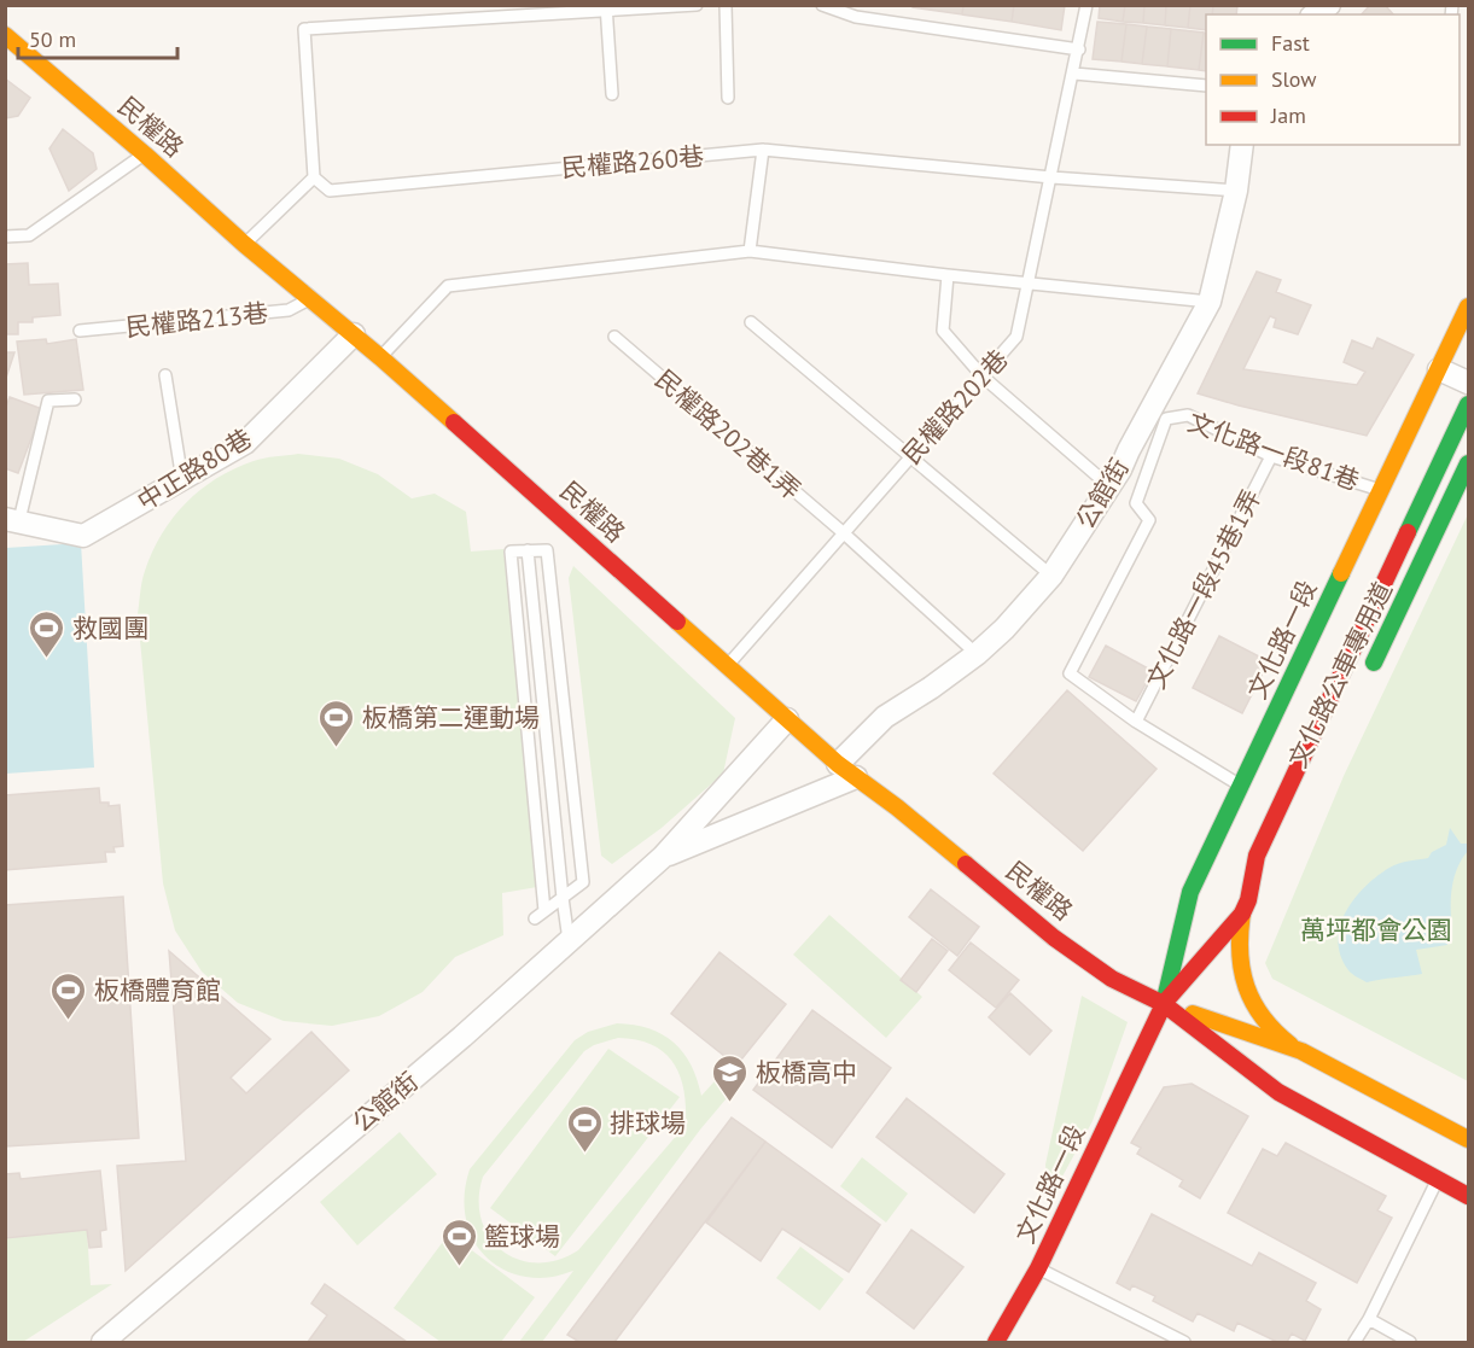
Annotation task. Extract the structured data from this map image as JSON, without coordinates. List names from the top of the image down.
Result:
{
  "streets": {
    "main road": ["民權路", "文化路一段", "文化路公車專用道"],
    "street": ["中正路80巷", "公館街"],
    "lane": [
      "民權路260巷",
      "民權路213巷",
      "民權路202巷",
      "民權路202巷1弄",
      "文化路一段81巷",
      "文化路一段45巷1弄"
    ]
  },
  "crossings": [
    ["民權路", "民權路213巷"],
    ["民權路", "民權路202巷"],
    ["民權路", "中正路80巷"],
    ["民權路", "公館街"],
    ["民權路", "文化路一段"],
    ["民權路260巷", "民權路202巷"],
    ["民權路260巷", "公館街"],
    ["民權路202巷", "民權路202巷1弄"],
    ["民權路202巷1弄", "公館街"],
    ["文化路一段81巷", "文化路一段45巷1弄"],
    ["文化路一段81巷", "文化路一段"]
  ],
  "parks": ["萬坪都會公園"],
  "places": {
    "sports": [
      "救國團",
      "板橋第二運動場",
      "板橋體育館",
      "排球場",
      "籃球場"
    ],
    "school or university": ["板橋高中"]
  },
  "legend": ["Fast", "Slow", "Jam"],
  "scale_bar": "50 m"
}
